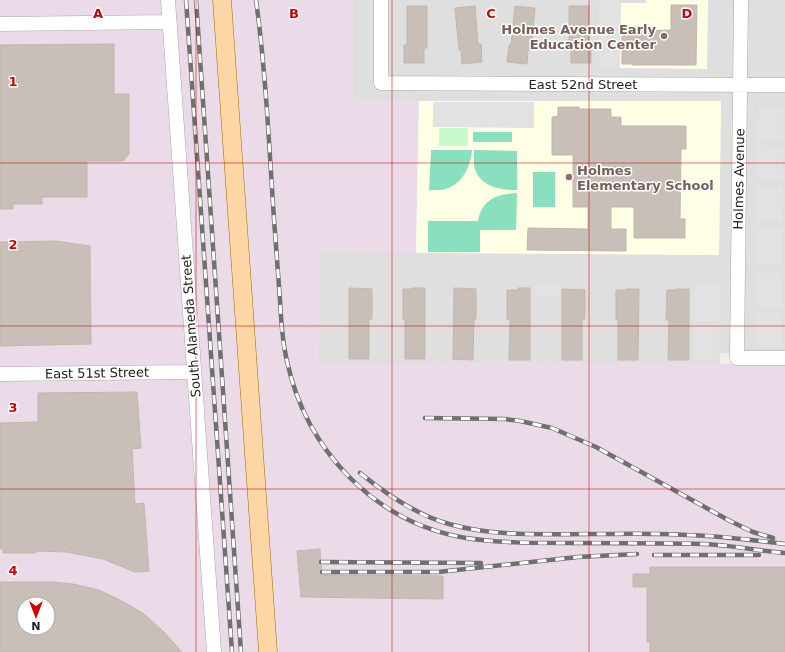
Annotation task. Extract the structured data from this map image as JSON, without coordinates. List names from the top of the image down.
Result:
{
  "streets": {
    "street": [
      "East 52nd Street",
      "Holmes Avenue",
      "South Alameda Street",
      "East 51st Street"
    ]
  },
  "crossings": [
    ["East 52nd Street", "Holmes Avenue"],
    ["South Alameda Street", "East 51st Street"]
  ],
  "places": ["Holmes Avenue Early Education Center", "Holmes Elementary School"],
  "north": "bottom",
  "grid": {
    "columns": [
      "A",
      "B",
      "C",
      "D"
    ],
    "rows": [
      "1",
      "2",
      "3",
      "4"
    ]
  }
}
